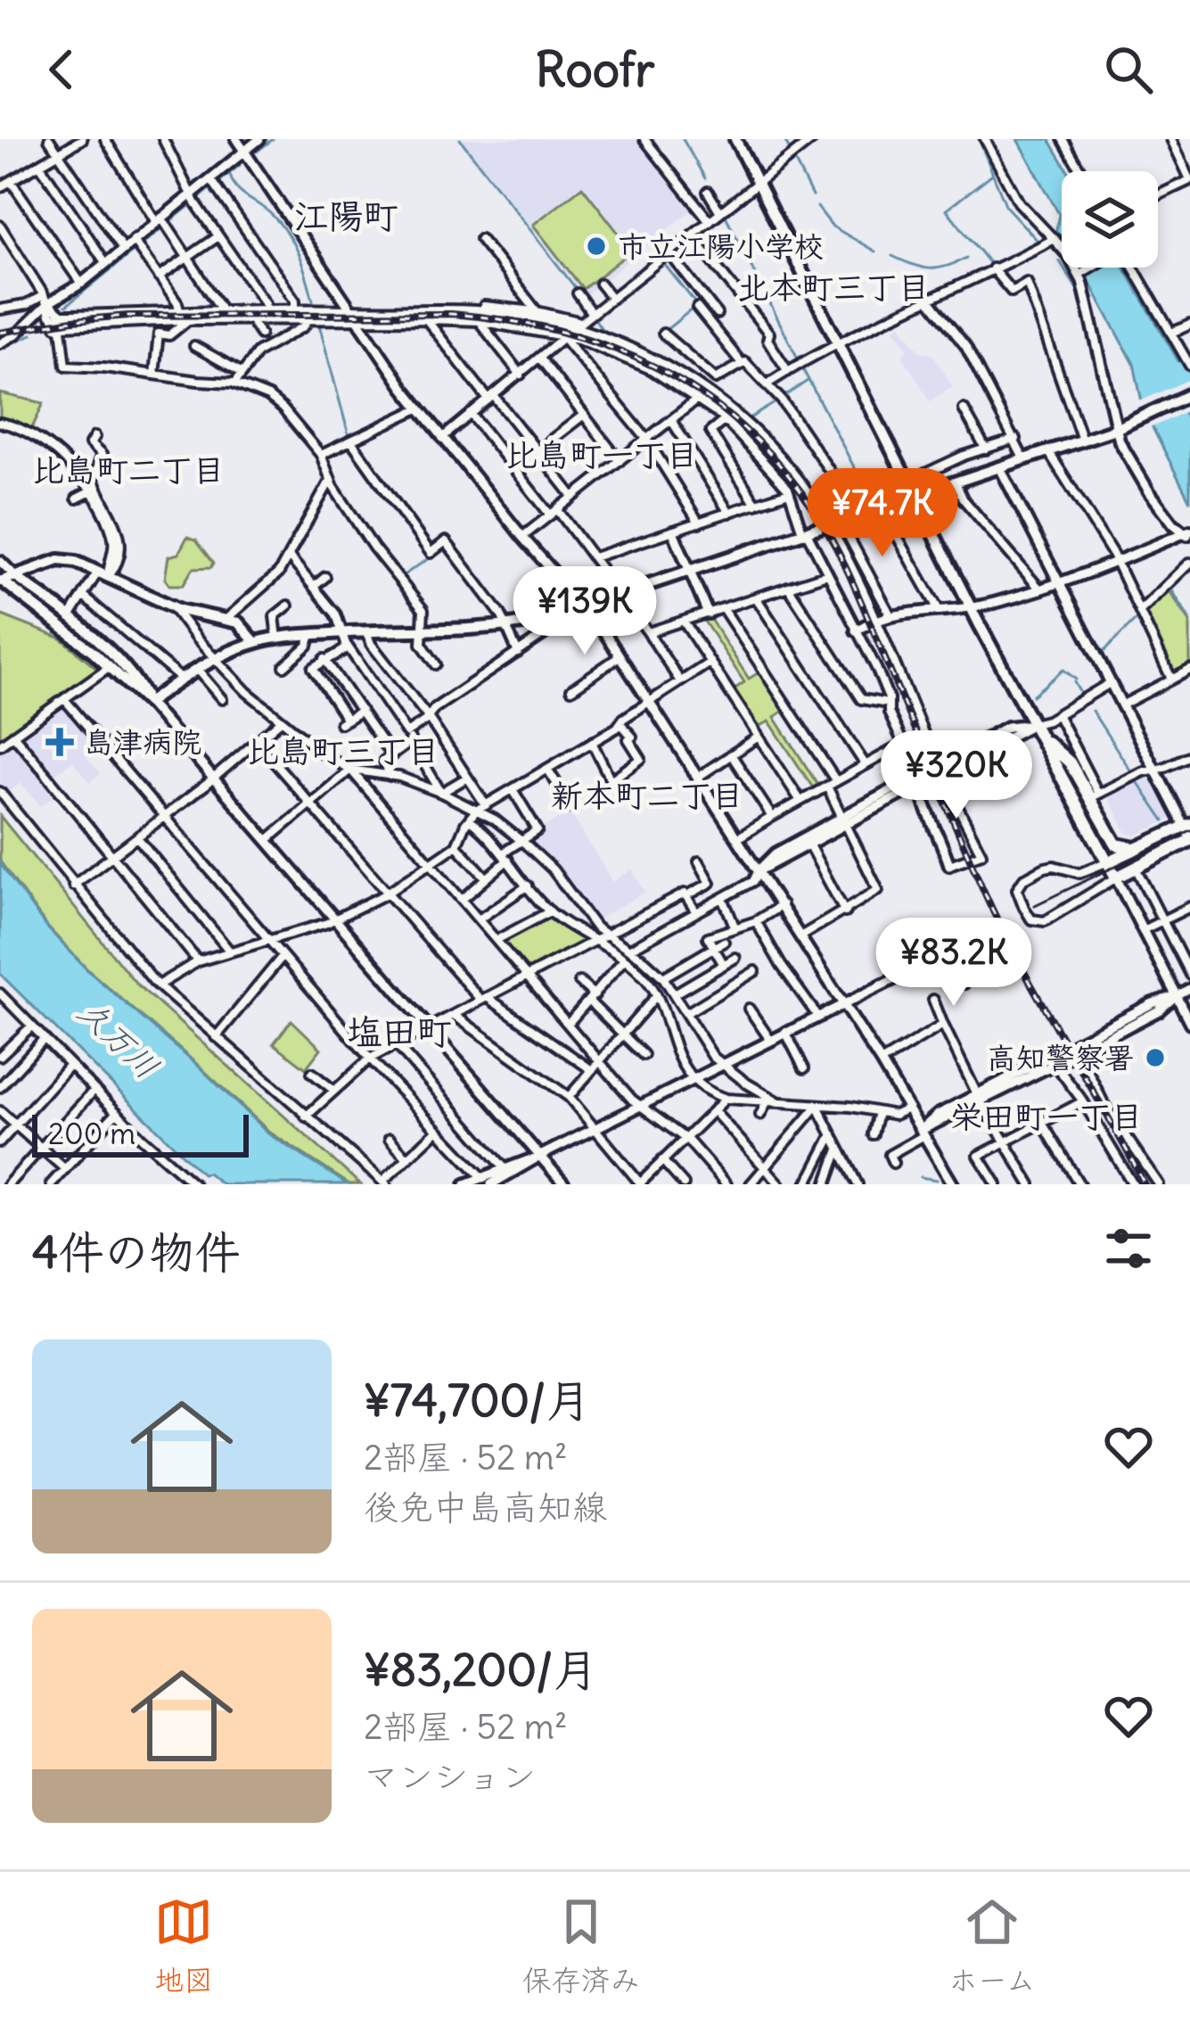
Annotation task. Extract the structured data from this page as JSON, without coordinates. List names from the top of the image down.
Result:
{
  "districts": [
    "江陽町",
    "北本町三丁目",
    "比島町一丁目",
    "比島町二丁目",
    "比島町三丁目",
    "新本町二丁目",
    "塩田町",
    "栄田町一丁目"
  ],
  "water": ["久万川"],
  "places": {
    "other": ["市立江陽小学校", "高知警察署"],
    "health": ["島津病院"]
  },
  "scale_bar": "200 m",
  "page": {
    "header": "Roofr",
    "price": [
      "¥74.7K",
      "¥139K",
      "¥320K",
      "¥83.2K"
    ],
    "scale": "200 m",
    "heading": "4件の物件",
    "list": [
      {
        "name": "¥74,700/月",
        "note": "2部屋 · 52 m² · 後免中島高知線"
      },
      {
        "name": "¥83,200/月",
        "note": "2部屋 · 52 m² · マンション"
      }
    ],
    "tabs": ["地図", "保存済み", "ホーム"]
  }
}
